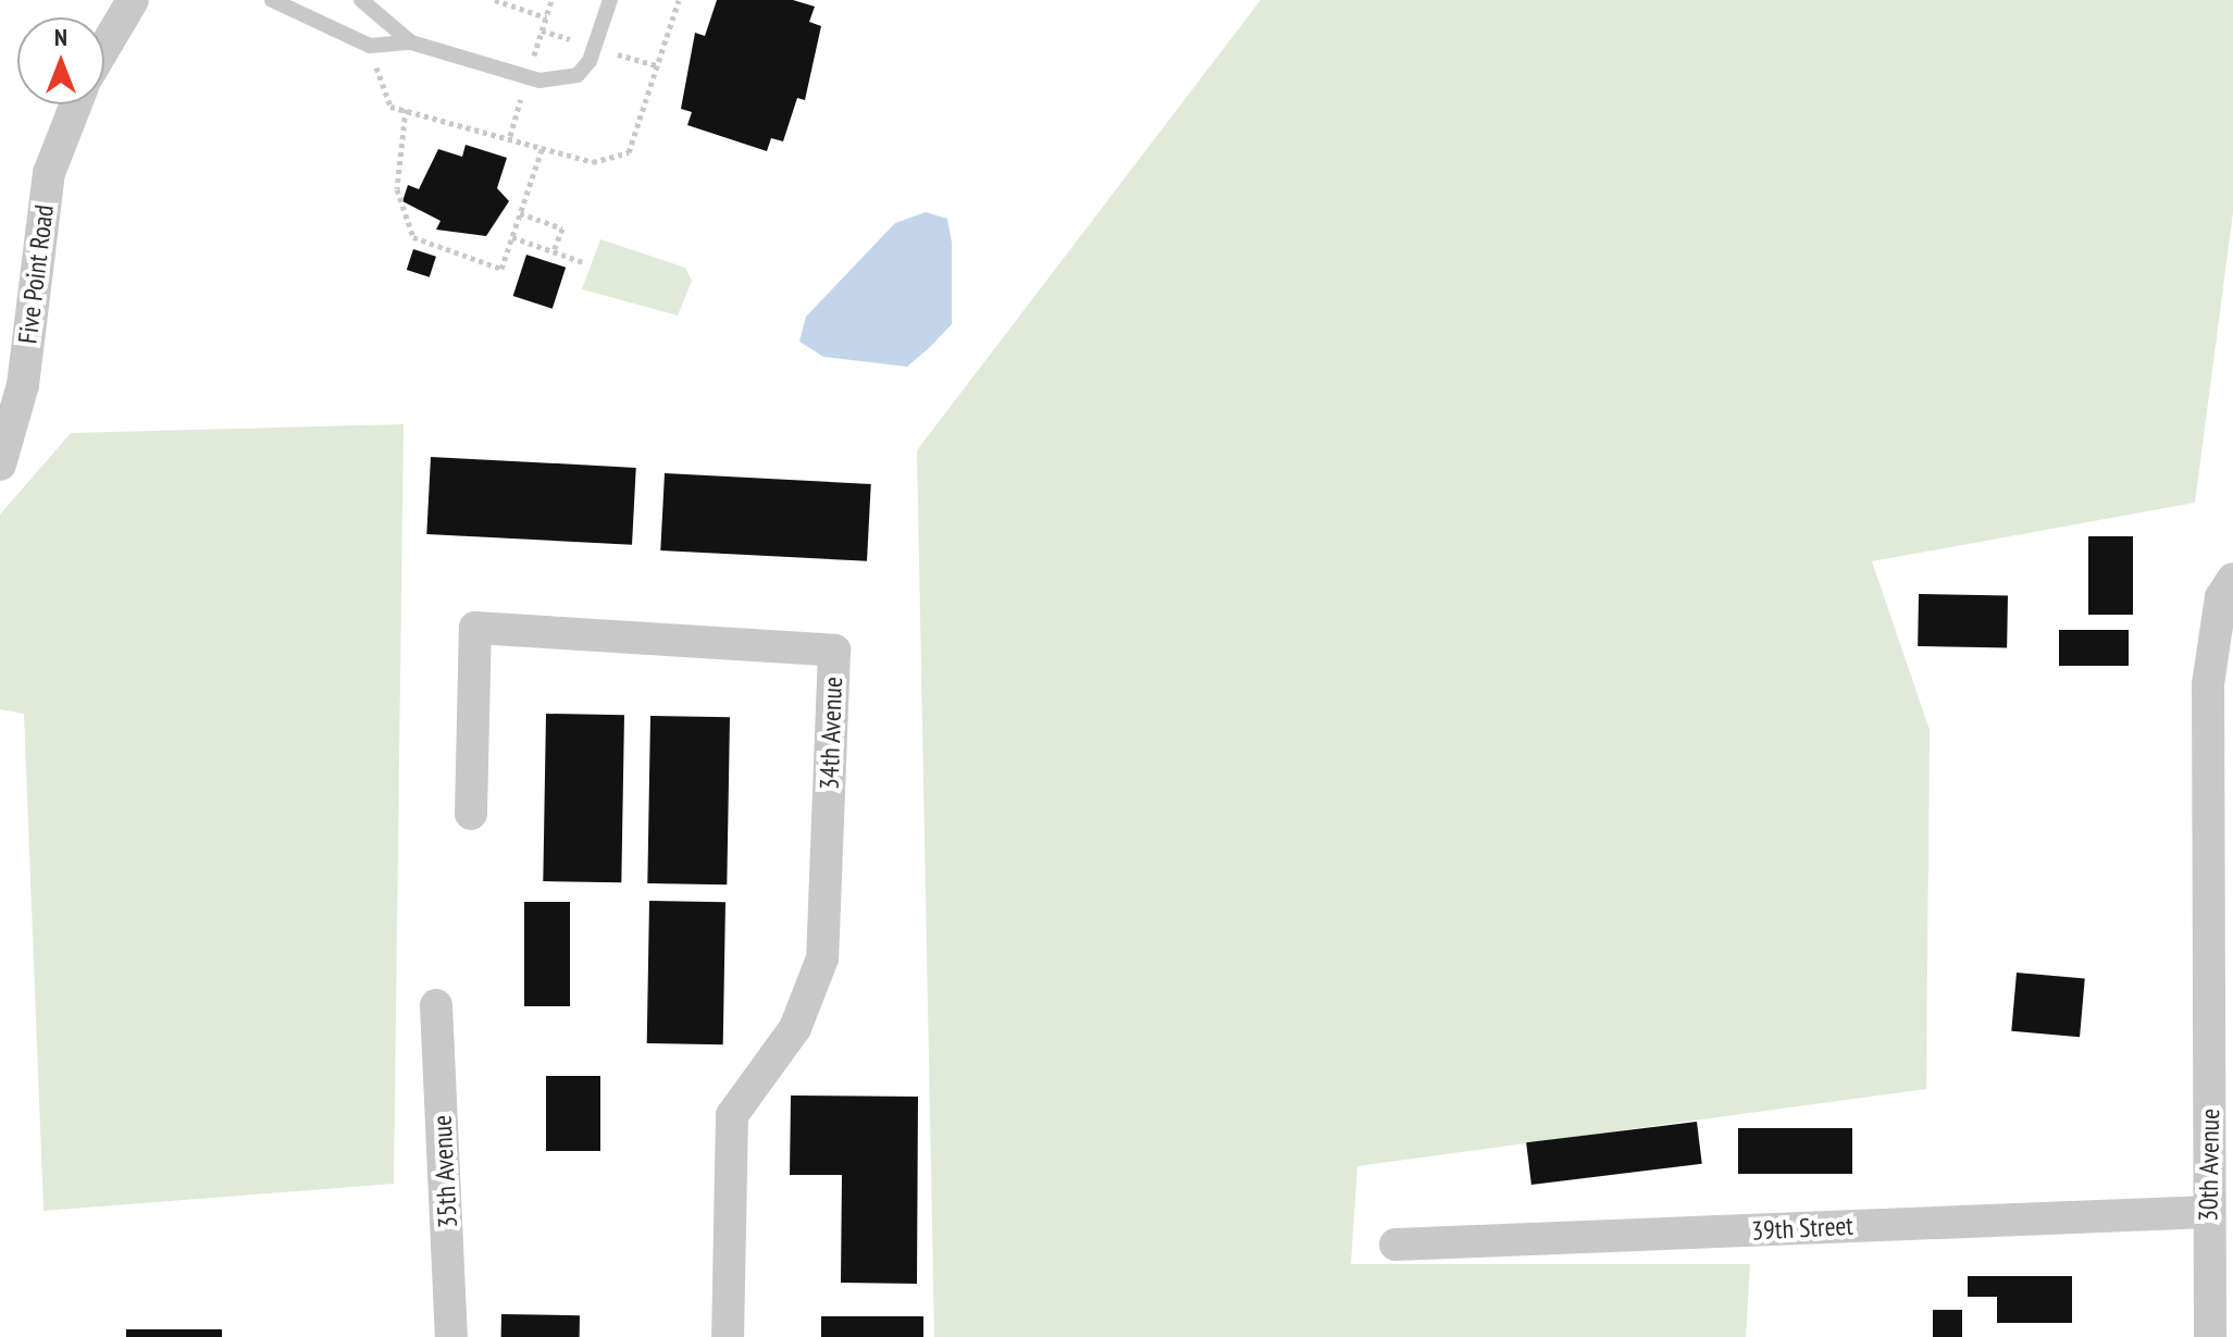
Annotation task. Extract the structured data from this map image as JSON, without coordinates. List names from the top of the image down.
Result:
{
  "streets": {
    "street": [
      "Five Point Road",
      "34th Avenue",
      "30th Avenue",
      "35th Avenue",
      "39th Street"
    ]
  },
  "crossings": [
    ["30th Avenue", "39th Street"]
  ],
  "north": "top"
}
